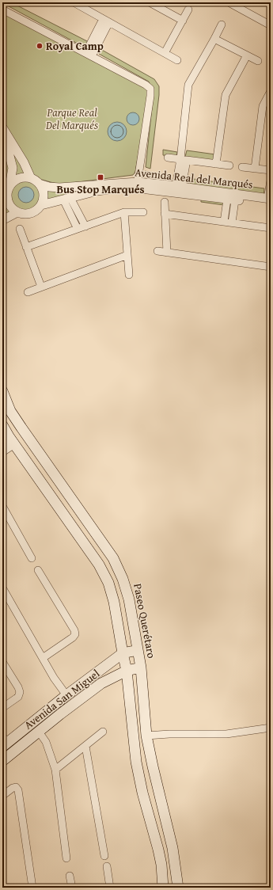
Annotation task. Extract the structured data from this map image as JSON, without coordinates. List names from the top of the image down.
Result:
{
  "streets": {
    "main road": ["Paseo Querétaro", "Avenida San Miguel"],
    "street": ["Avenida Real del Marqués"]
  },
  "crossings": [
    ["Paseo Querétaro", "Avenida San Miguel"]
  ],
  "parks": ["Parque Real Del Marqués"],
  "places": {
    "other": ["Royal Camp"],
    "transit": ["Bus Stop Marqués"]
  }
}
